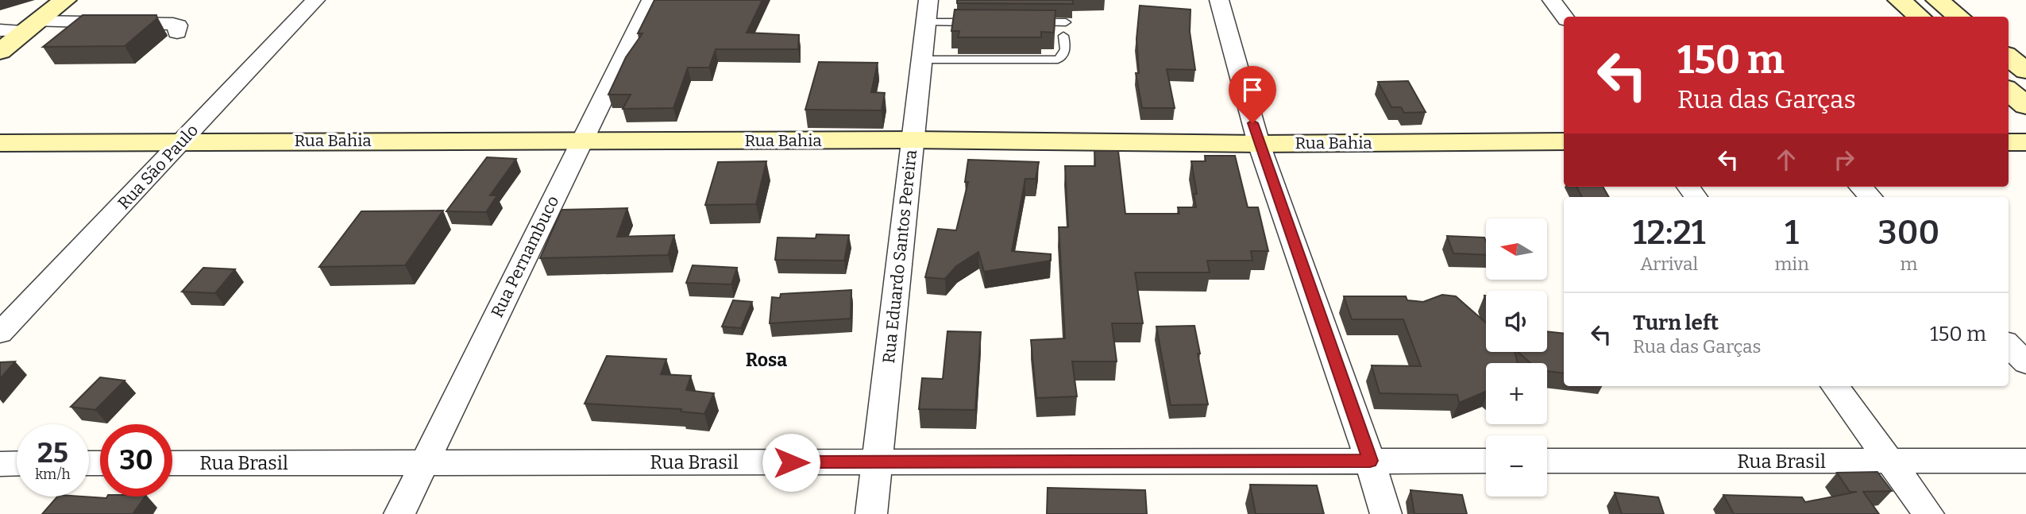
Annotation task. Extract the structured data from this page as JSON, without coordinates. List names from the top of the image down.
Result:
{
  "streets": {
    "main road": ["Rua Bahia"],
    "street": [
      "Rua São Paulo",
      "Rua Pernambuco",
      "Rua Eduardo Santos Pereira",
      "Rua Brasil"
    ]
  },
  "crossings": [
    ["Rua Bahia", "Rua São Paulo"],
    ["Rua Bahia", "Rua Pernambuco"],
    ["Rua Bahia", "Rua Eduardo Santos Pereira"],
    ["Rua Pernambuco", "Rua Brasil"],
    ["Rua Eduardo Santos Pereira", "Rua Brasil"]
  ],
  "districts": ["Rosa"],
  "north": "left",
  "page": {
    "turn": ["150 m", "Rua das Garças"],
    "eta": [
      "12:21",
      "Arrival",
      "1",
      "min",
      "300",
      "m"
    ],
    "map_buttons": ["+", "−"],
    "list": [
      {
        "name": "Turn left",
        "note": "Rua das Garças",
        "value": "150 m"
      }
    ],
    "speed": "25 km/h",
    "limit": "30"
  }
}
